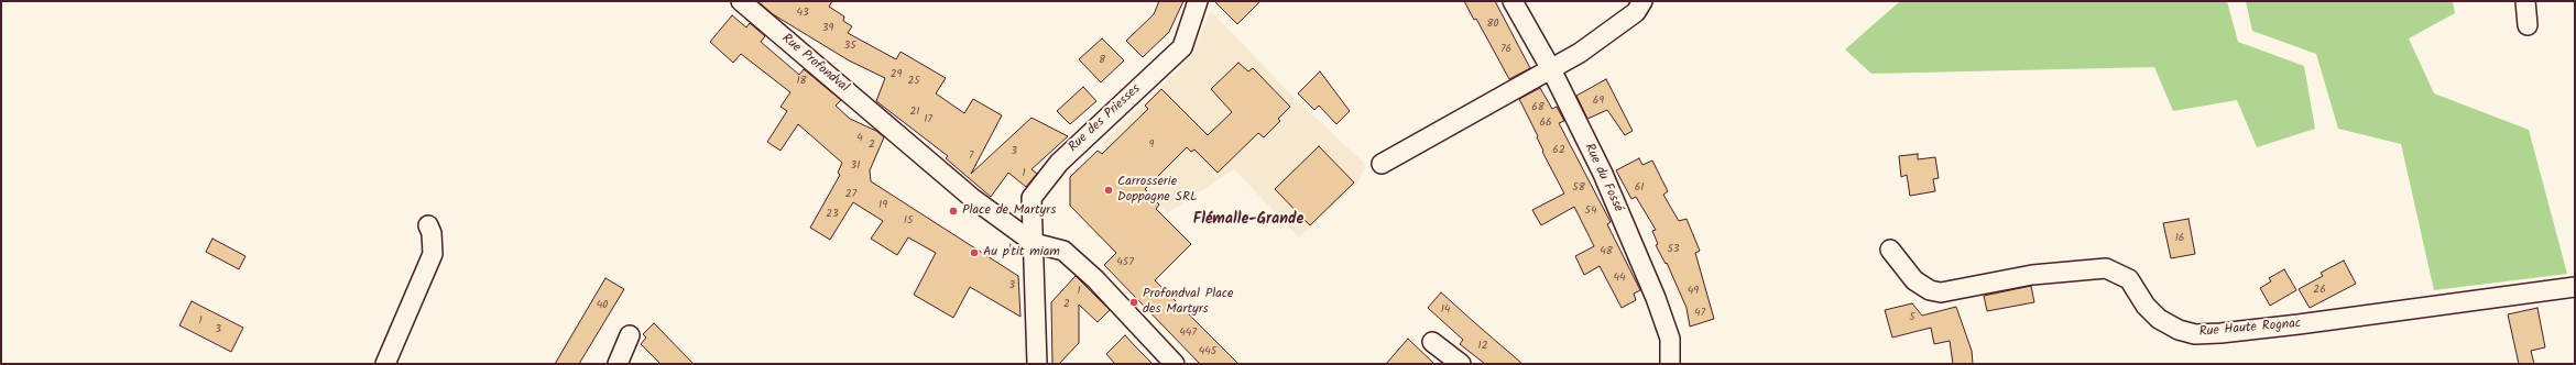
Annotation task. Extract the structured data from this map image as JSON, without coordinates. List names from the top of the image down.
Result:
{
  "streets": {
    "street": [
      "Rue Profondval",
      "Rue des Priesses",
      "Rue du Fossé",
      "Rue Haute Rognac"
    ]
  },
  "crossings": [
    ["Rue Profondval", "Rue des Priesses"]
  ],
  "districts": ["Flémalle-Grande"],
  "places": [
    "Carrosserie Doppagne SRL",
    "Place de Martyrs",
    "Au p'tit miam",
    "Profondval Place des Martyrs"
  ],
  "house_numbers": [
    "43",
    "80",
    "39",
    "35",
    "76",
    "8",
    "29",
    "18",
    "25",
    "69",
    "68",
    "21",
    "17",
    "66",
    "4",
    "2",
    "9",
    "62",
    "3",
    "7",
    "31",
    "1",
    "58",
    "61",
    "27",
    "19",
    "54",
    "23",
    "15",
    "16",
    "53",
    "48",
    "457",
    "44",
    "3",
    "26",
    "1",
    "49",
    "2",
    "40",
    "14",
    "47",
    "5",
    "1",
    "3",
    "447",
    "12",
    "445"
  ]
}
